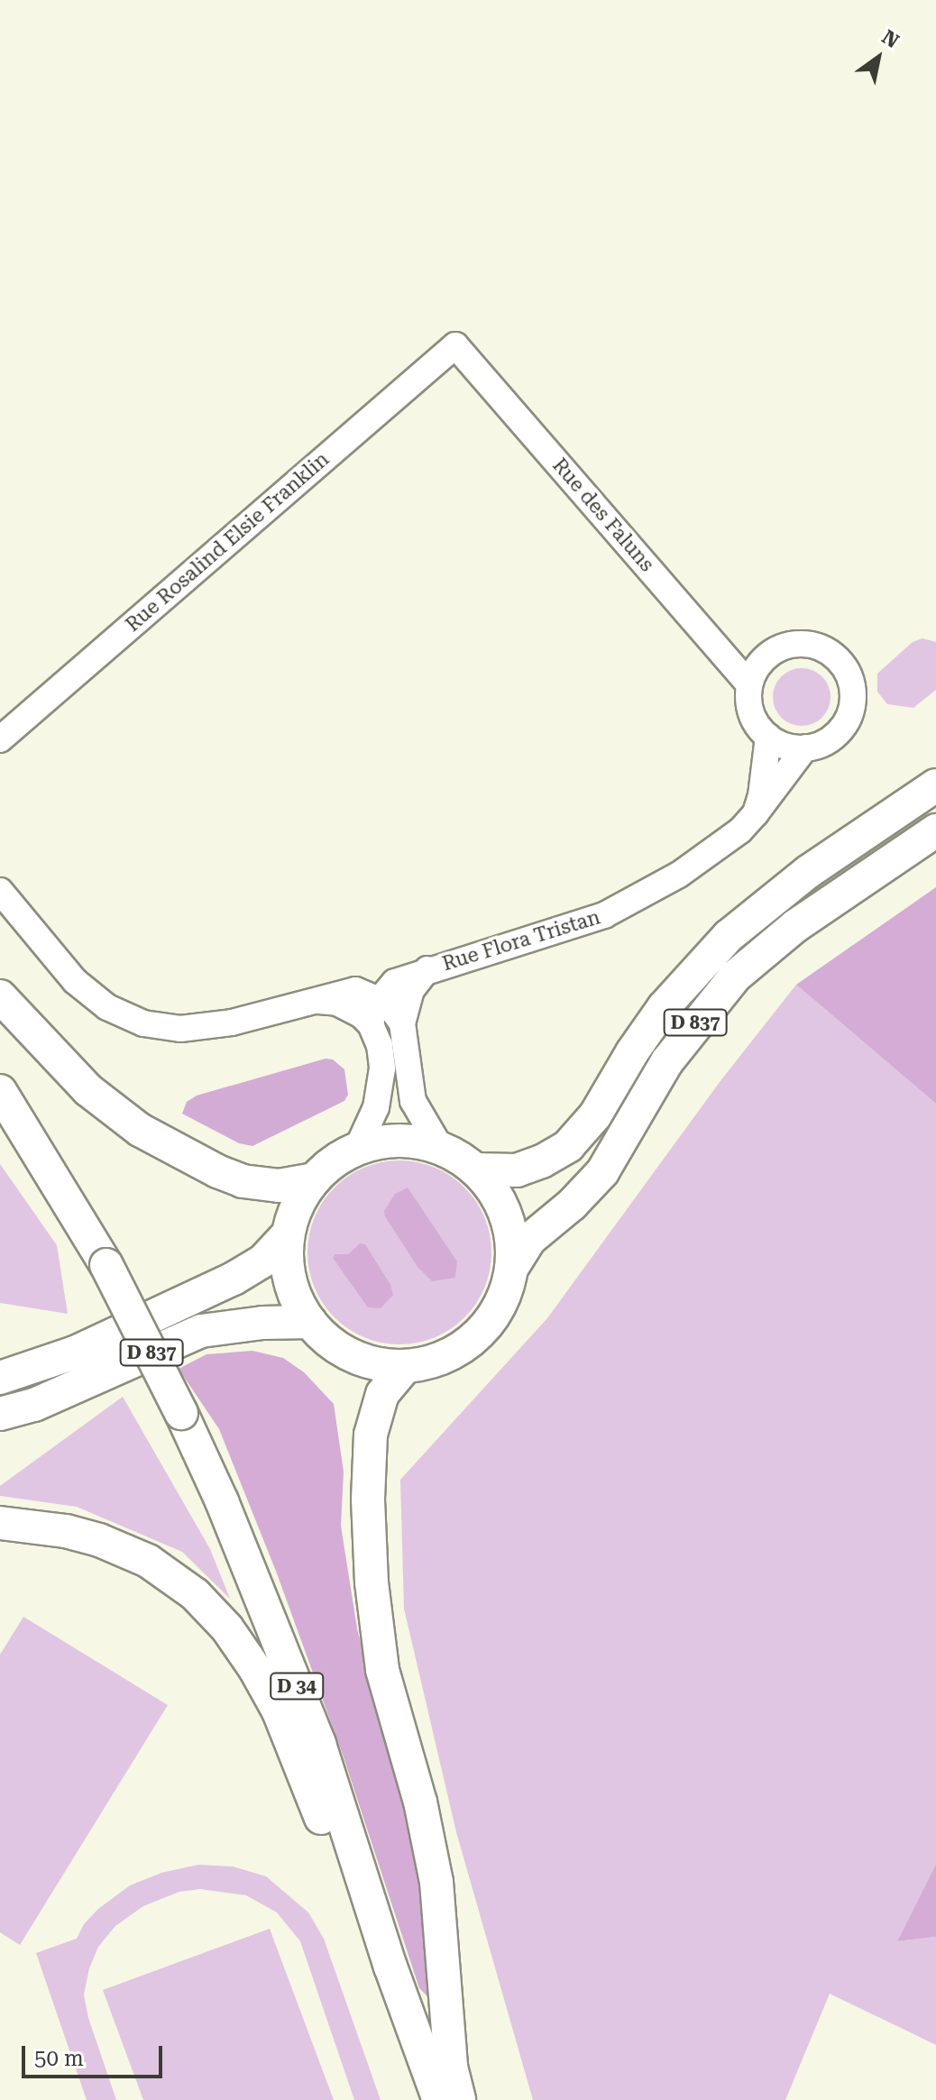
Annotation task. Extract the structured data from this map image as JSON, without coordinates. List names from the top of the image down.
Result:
{
  "streets": {
    "main road": ["D 837", "D 34"],
    "street": ["Rue des Faluns", "Rue Rosalind Elsie Franklin", "Rue Flora Tristan"]
  },
  "crossings": [
    ["Rue des Faluns", "Rue Rosalind Elsie Franklin"],
    ["Rue des Faluns", "Rue Flora Tristan"]
  ],
  "scale_bar": "50 m",
  "north": "top right"
}
